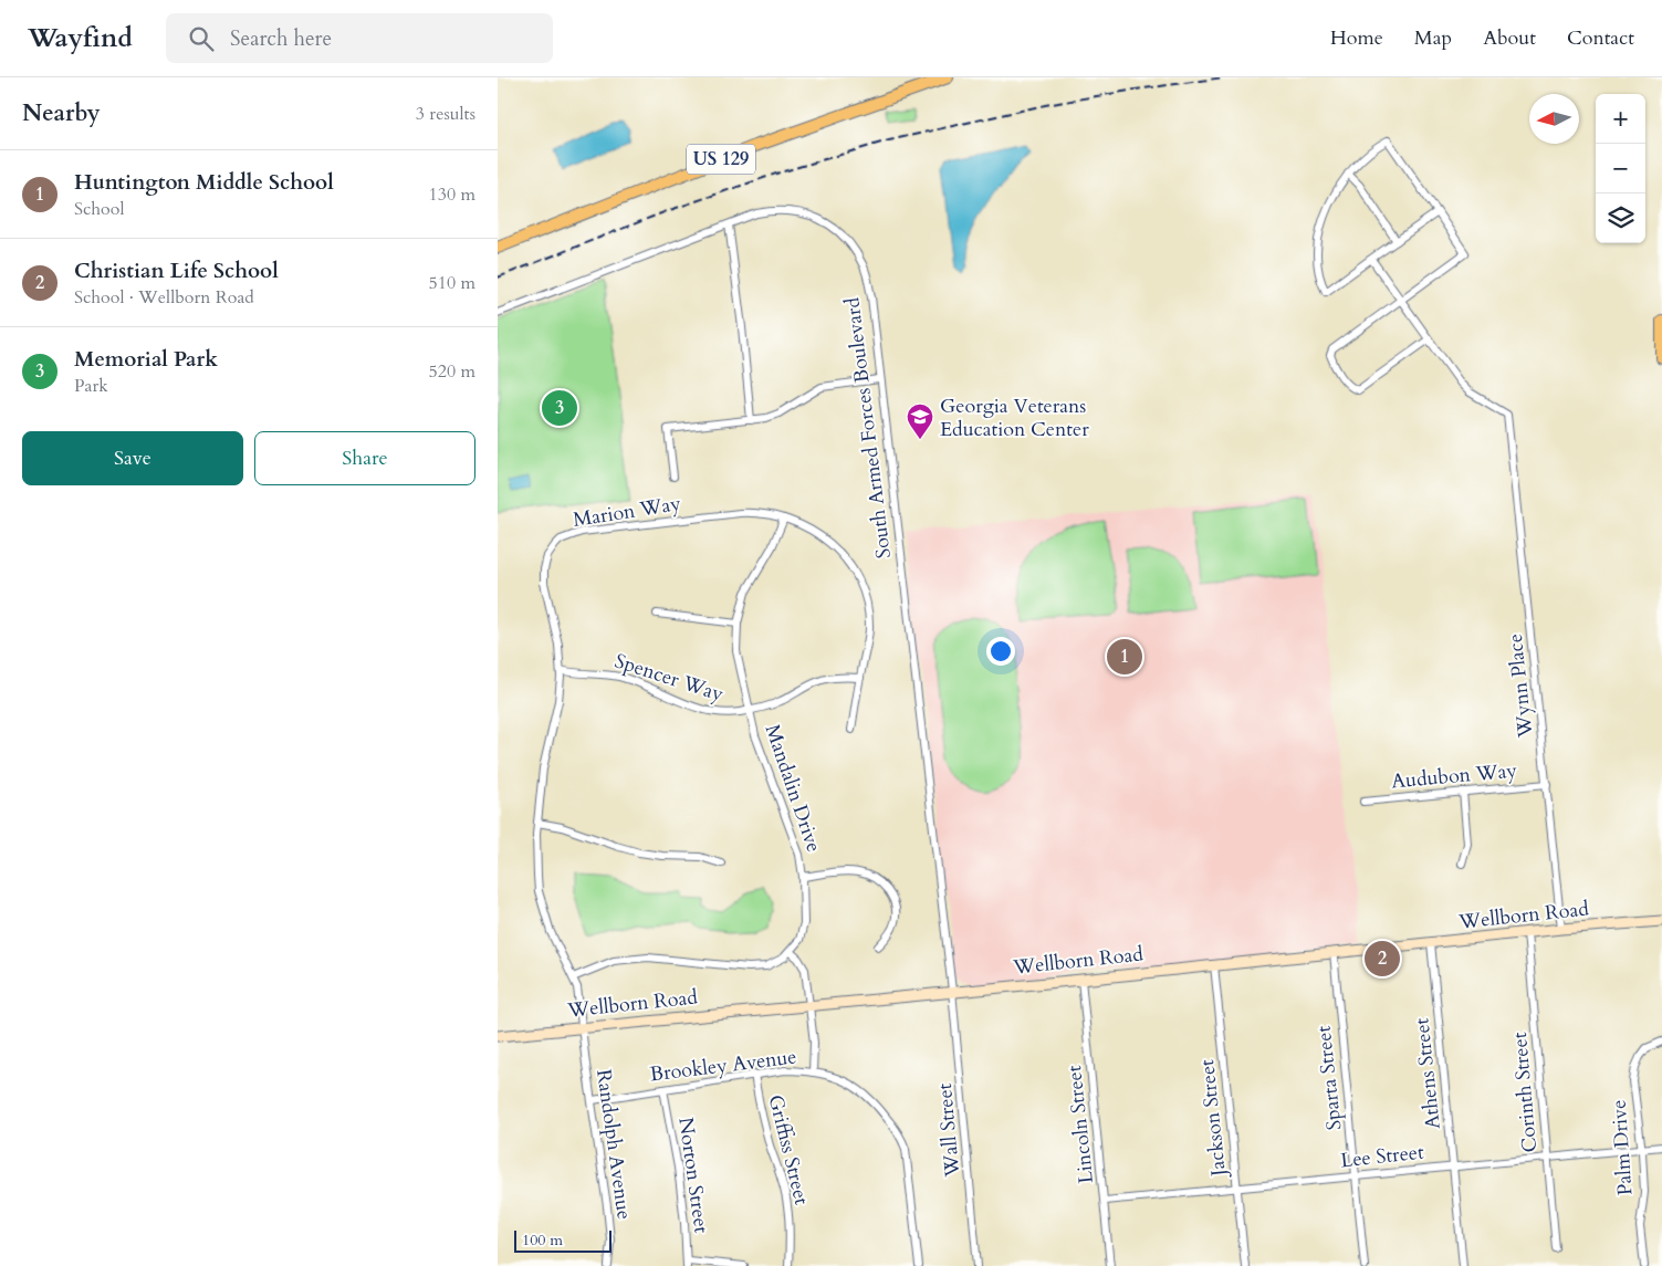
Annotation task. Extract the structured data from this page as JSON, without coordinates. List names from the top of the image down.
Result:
{
  "streets": {
    "main road": ["US 129"],
    "street": [
      "South Armed Forces Boulevard",
      "Marion Way",
      "Spencer Way",
      "Wynn Place",
      "Audubon Way",
      "Mandalin Drive",
      "Wellborn Road",
      "Brookley Avenue",
      "Athens Street",
      "Sparta Street",
      "Corinth Street",
      "Jackson Street",
      "Lincoln Street",
      "Wall Street",
      "Randolph Avenue",
      "Palm Drive",
      "Griffiss Street",
      "Lee Street",
      "Norton Street"
    ]
  },
  "crossings": [
    ["South Armed Forces Boulevard", "Wellborn Road"],
    ["South Armed Forces Boulevard", "Wall Street"],
    ["Marion Way", "Spencer Way"],
    ["Marion Way", "Mandalin Drive"],
    ["Marion Way", "Wellborn Road"],
    ["Marion Way", "Randolph Avenue"],
    ["Spencer Way", "Mandalin Drive"],
    ["Wynn Place", "Audubon Way"],
    ["Wynn Place", "Wellborn Road"],
    ["Wellborn Road", "Athens Street"],
    ["Wellborn Road", "Sparta Street"],
    ["Wellborn Road", "Corinth Street"],
    ["Wellborn Road", "Jackson Street"],
    ["Wellborn Road", "Lincoln Street"],
    ["Wellborn Road", "Wall Street"],
    ["Wellborn Road", "Randolph Avenue"],
    ["Brookley Avenue", "Randolph Avenue"],
    ["Brookley Avenue", "Griffiss Street"],
    ["Brookley Avenue", "Norton Street"],
    ["Athens Street", "Lee Street"],
    ["Sparta Street", "Lee Street"],
    ["Corinth Street", "Lee Street"],
    ["Jackson Street", "Lee Street"],
    ["Lincoln Street", "Lee Street"],
    ["Palm Drive", "Lee Street"]
  ],
  "places": {
    "school or university": ["Georgia Veterans Education Center"]
  },
  "scale_bar": "100 m",
  "north": "left",
  "page": {
    "header": "Wayfind",
    "search": "Search here",
    "nav": [
      "Home",
      "Map",
      "About",
      "Contact"
    ],
    "heading": ["Nearby", "3 results"],
    "map_buttons": ["+", "−"],
    "list": [
      {
        "mark": "1",
        "name": "Huntington Middle School",
        "note": "School",
        "value": "130 m"
      },
      {
        "mark": "2",
        "name": "Christian Life School",
        "note": "School · Wellborn Road",
        "value": "510 m"
      },
      {
        "mark": "3",
        "name": "Memorial Park",
        "note": "Park",
        "value": "520 m"
      }
    ],
    "pins": ["3", "1", "2"],
    "buttons": ["Save", "Share"],
    "scale": "100 m"
  }
}
